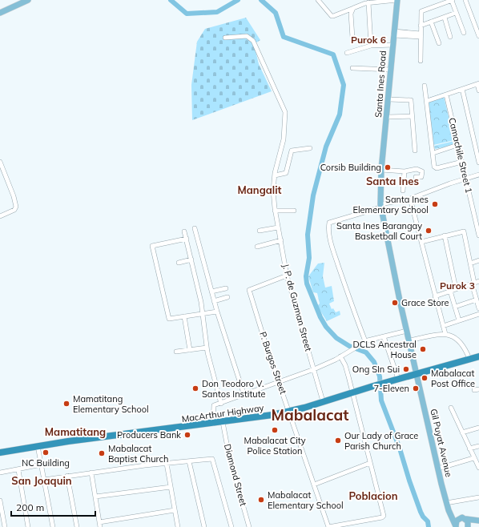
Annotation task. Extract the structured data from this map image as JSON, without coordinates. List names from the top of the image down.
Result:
{
  "streets": {
    "highway": ["MacArthur Highway"],
    "main road": ["Santa Ines Road", "Gil Puyat Avenue"],
    "street": [
      "Camachile Street 1",
      "J. P. de Guzman Street",
      "P. Burgos Street",
      "Diamond Street"
    ]
  },
  "crossings": [
    ["Santa Ines Road", "Gil Puyat Avenue"],
    ["J. P. de Guzman Street", "P. Burgos Street"],
    ["J. P. de Guzman Street", "MacArthur Highway"],
    ["P. Burgos Street", "MacArthur Highway"],
    ["MacArthur Highway", "Gil Puyat Avenue"],
    ["MacArthur Highway", "Diamond Street"]
  ],
  "districts": [
    "Purok 6",
    "Santa Ines",
    "Mangalit",
    "Purok 3",
    "Mabalacat",
    "Mamatitang",
    "San Joaquin",
    "Poblacion"
  ],
  "places": [
    "Corsib Building",
    "Santa Ines Elementary School",
    "Santa Ines Barangay Basketball Court",
    "Grace Store",
    "DCLS Ancestral House",
    "Ong SIn Sui",
    "Mabalacat Post Office",
    "Don Teodoro V. Santos Institute",
    "7-Eleven",
    "Mamatitang Elementary School",
    "Mabalacat City Police Station",
    "Producers Bank",
    "Our Lady of Grace Parish Church",
    "NC Building",
    "Mabalacat Baptist Church",
    "Mabalacat Elementary School"
  ],
  "scale_bar": "200 m"
}
